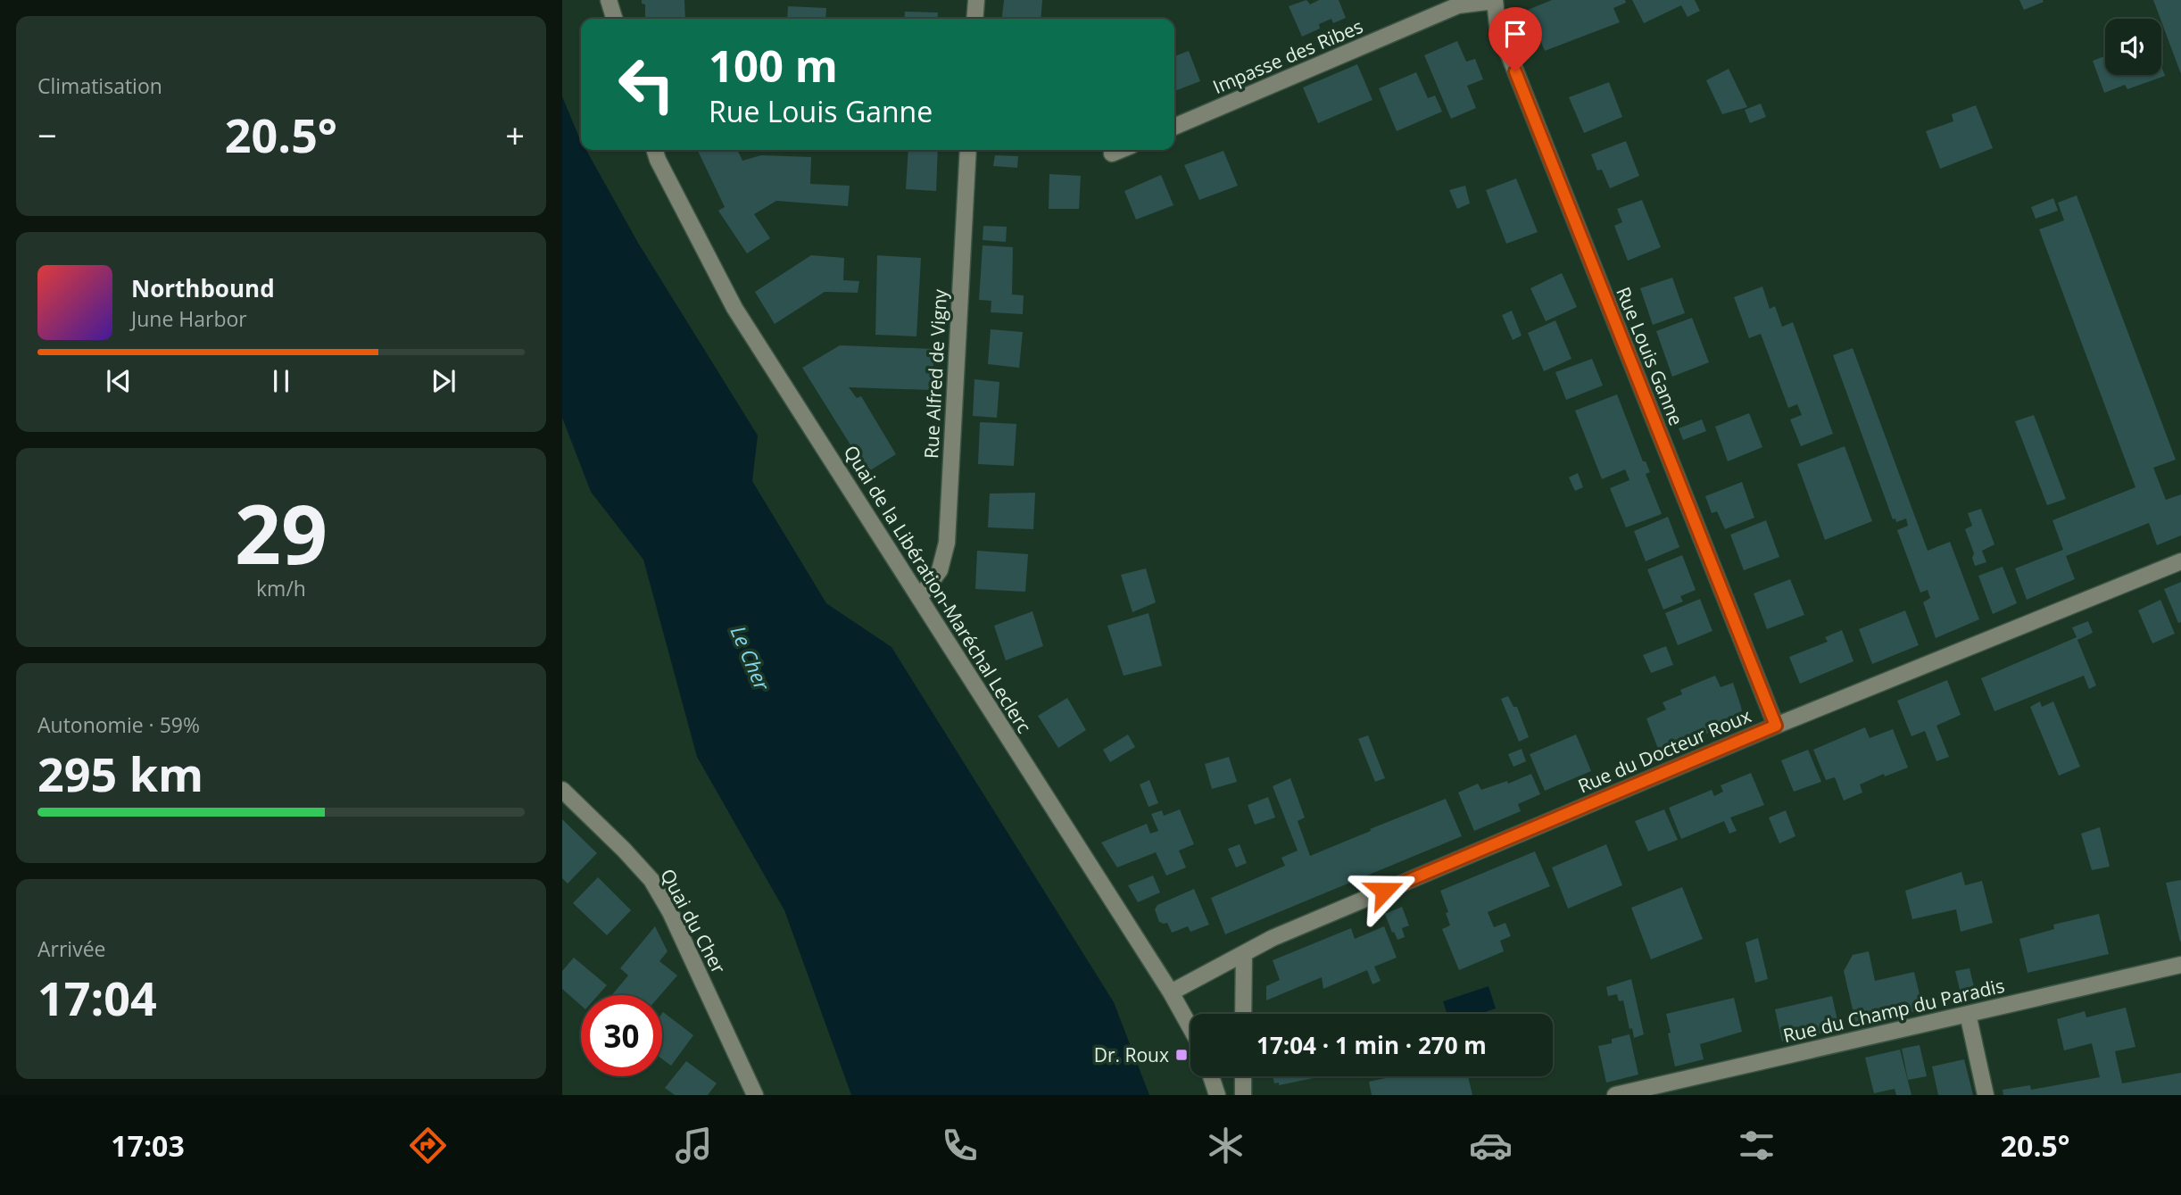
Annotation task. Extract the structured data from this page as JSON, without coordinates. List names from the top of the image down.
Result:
{
  "streets": {
    "street": [
      "Impasse des Ribes",
      "Rue Louis Ganne",
      "Rue Alfred de Vigny",
      "Quai de la Libération-Maréchal Leclerc",
      "Rue du Docteur Roux",
      "Quai du Cher",
      "Rue du Champ du Paradis"
    ]
  },
  "crossings": [
    ["Impasse des Ribes", "Rue Louis Ganne"],
    ["Rue Louis Ganne", "Rue du Docteur Roux"],
    ["Rue Alfred de Vigny", "Quai de la Libération-Maréchal Leclerc"],
    ["Quai de la Libération-Maréchal Leclerc", "Rue du Docteur Roux"]
  ],
  "water": ["Le Cher"],
  "places": {
    "transit": ["Dr. Roux"]
  },
  "page": {
    "tile": [
      "Climatisation",
      ["29", "km/h"],
      ["Autonomie · 59%", "295 km"],
      ["Arrivée", "17:04"]
    ],
    "turn": ["100 m", "Rue Louis Ganne"],
    "heat": ["−", "20.5°", "+"],
    "song": ["Northbound", "June Harbor"],
    "limit": "30",
    "trip": "17:04 · 1 min · 270 m",
    "tabs": ["17:03", "20.5°"]
  }
}
